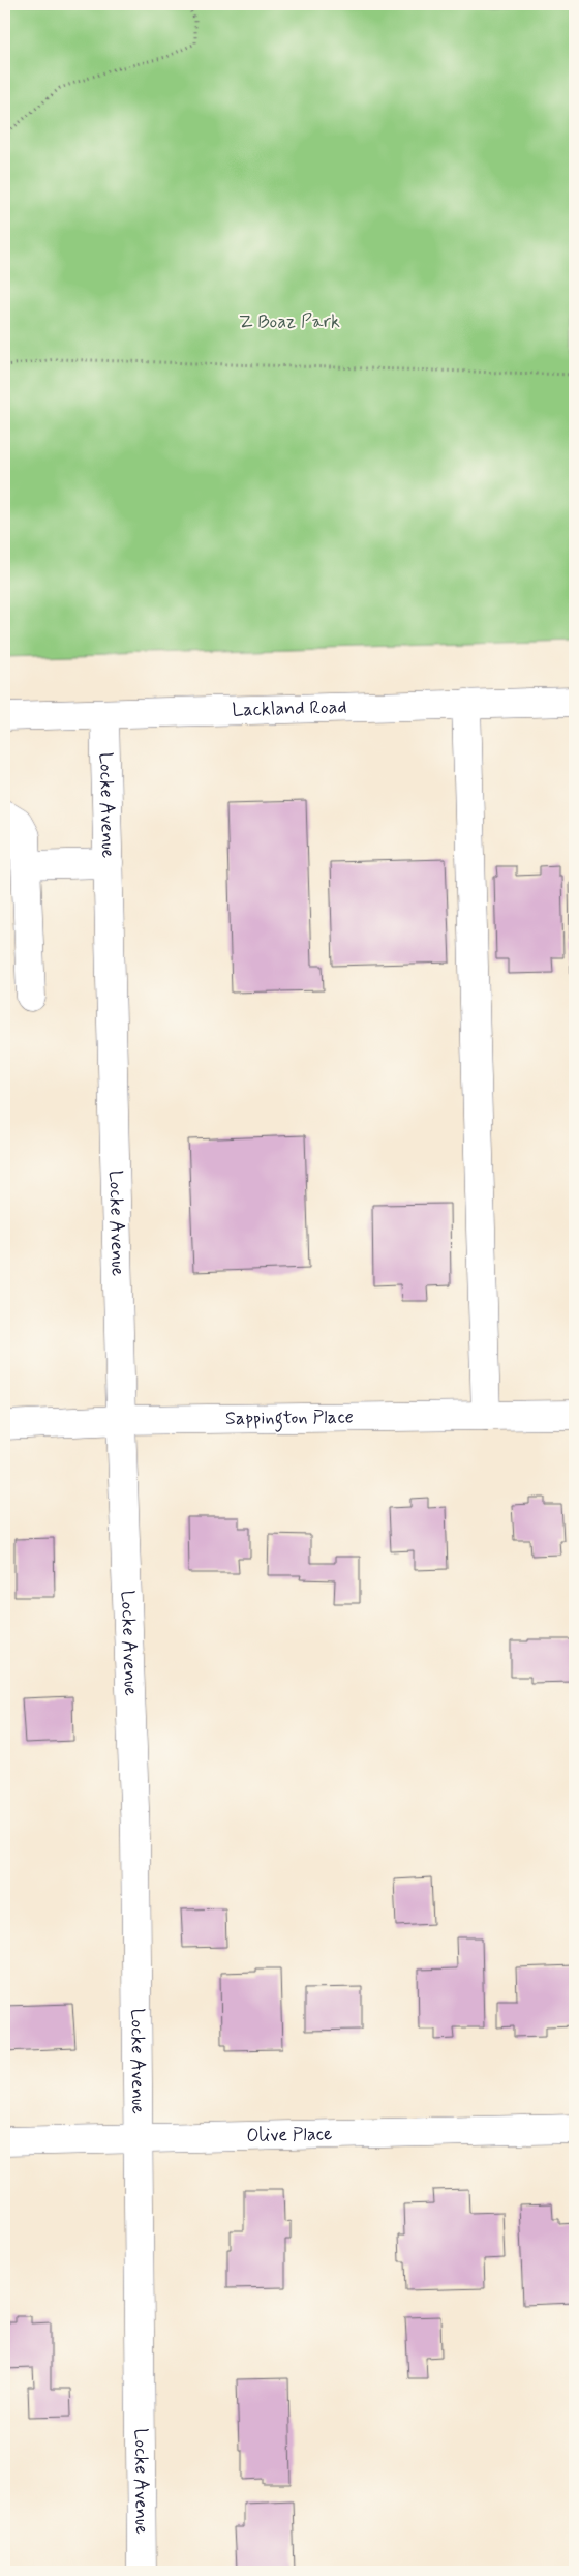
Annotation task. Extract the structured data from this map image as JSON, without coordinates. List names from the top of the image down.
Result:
{
  "streets": {
    "street": [
      "Lackland Road",
      "Locke Avenue",
      "Sappington Place",
      "Olive Place"
    ]
  },
  "crossings": [
    ["Lackland Road", "Locke Avenue"],
    ["Locke Avenue", "Sappington Place"],
    ["Locke Avenue", "Olive Place"]
  ],
  "parks": ["Z Boaz Park"]
}
